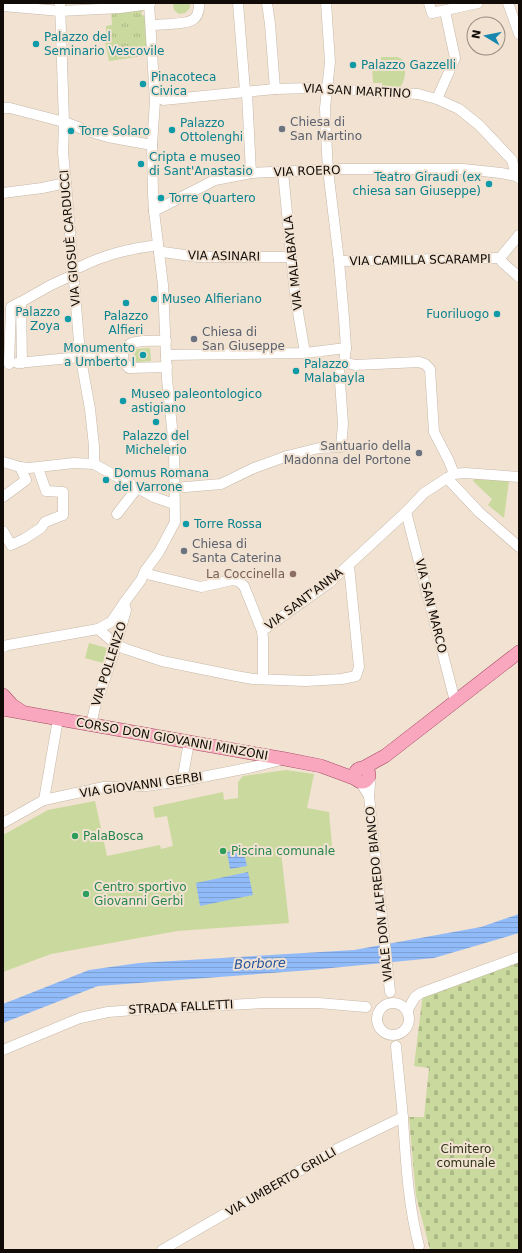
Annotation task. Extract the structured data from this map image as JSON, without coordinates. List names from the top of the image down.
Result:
{
  "streets": {
    "main road": ["CORSO DON GIOVANNI MINZONI"],
    "street": [
      "VIA SAN MARTINO",
      "VIA ROERO",
      "VIA GIOSUÈ CARDUCCI",
      "VIA ASINARI",
      "VIA CAMILLA SCARAMPI",
      "VIA MALABAYLA",
      "VIA SANT'ANNA",
      "VIA SAN MARCO",
      "VIA POLLENZO",
      "VIA GIOVANNI GERBI",
      "VIALE DON ALFREDO BIANCO",
      "STRADA FALLETTI",
      "VIA UMBERTO GRILLI"
    ]
  },
  "crossings": [
    ["VIA SAN MARTINO", "VIA ROERO"],
    ["VIA ROERO", "VIA MALABAYLA"],
    ["VIA ASINARI", "VIA MALABAYLA"],
    ["VIA SANT'ANNA", "VIA SAN MARCO"],
    ["VIA SAN MARCO", "CORSO DON GIOVANNI MINZONI"],
    ["VIA POLLENZO", "CORSO DON GIOVANNI MINZONI"],
    ["CORSO DON GIOVANNI MINZONI", "VIA GIOVANNI GERBI"],
    ["CORSO DON GIOVANNI MINZONI", "VIALE DON ALFREDO BIANCO"],
    ["VIALE DON ALFREDO BIANCO", "STRADA FALLETTI"]
  ],
  "water": ["Borbore"],
  "parks": ["Cimitero comunale"],
  "places": [
    "Palazzo del Seminario Vescovile",
    "Palazzo Gazzelli",
    "Pinacoteca Civica",
    "Chiesa di San Martino",
    "Palazzo Ottolenghi",
    "Torre Solaro",
    "Cripta e museo di Sant'Anastasio",
    "Teatro Giraudi (ex chiesa san Giuseppe)",
    "Torre Quartero",
    "Museo Alfieriano",
    "Palazzo Alfieri",
    "Fuoriluogo",
    "Palazzo Zoya",
    "Chiesa di San Giuseppe",
    "Monumento a Umberto I",
    "Palazzo Malabayla",
    "Museo paleontologico astigiano",
    "Palazzo del Michelerio",
    "Santuario della Madonna del Portone",
    "Domus Romana del Varrone",
    "Torre Rossa",
    "Chiesa di Santa Caterina",
    "La Coccinella",
    "PalaBosca",
    "Piscina comunale",
    "Centro sportivo Giovanni Gerbi"
  ],
  "north": "left"
}
